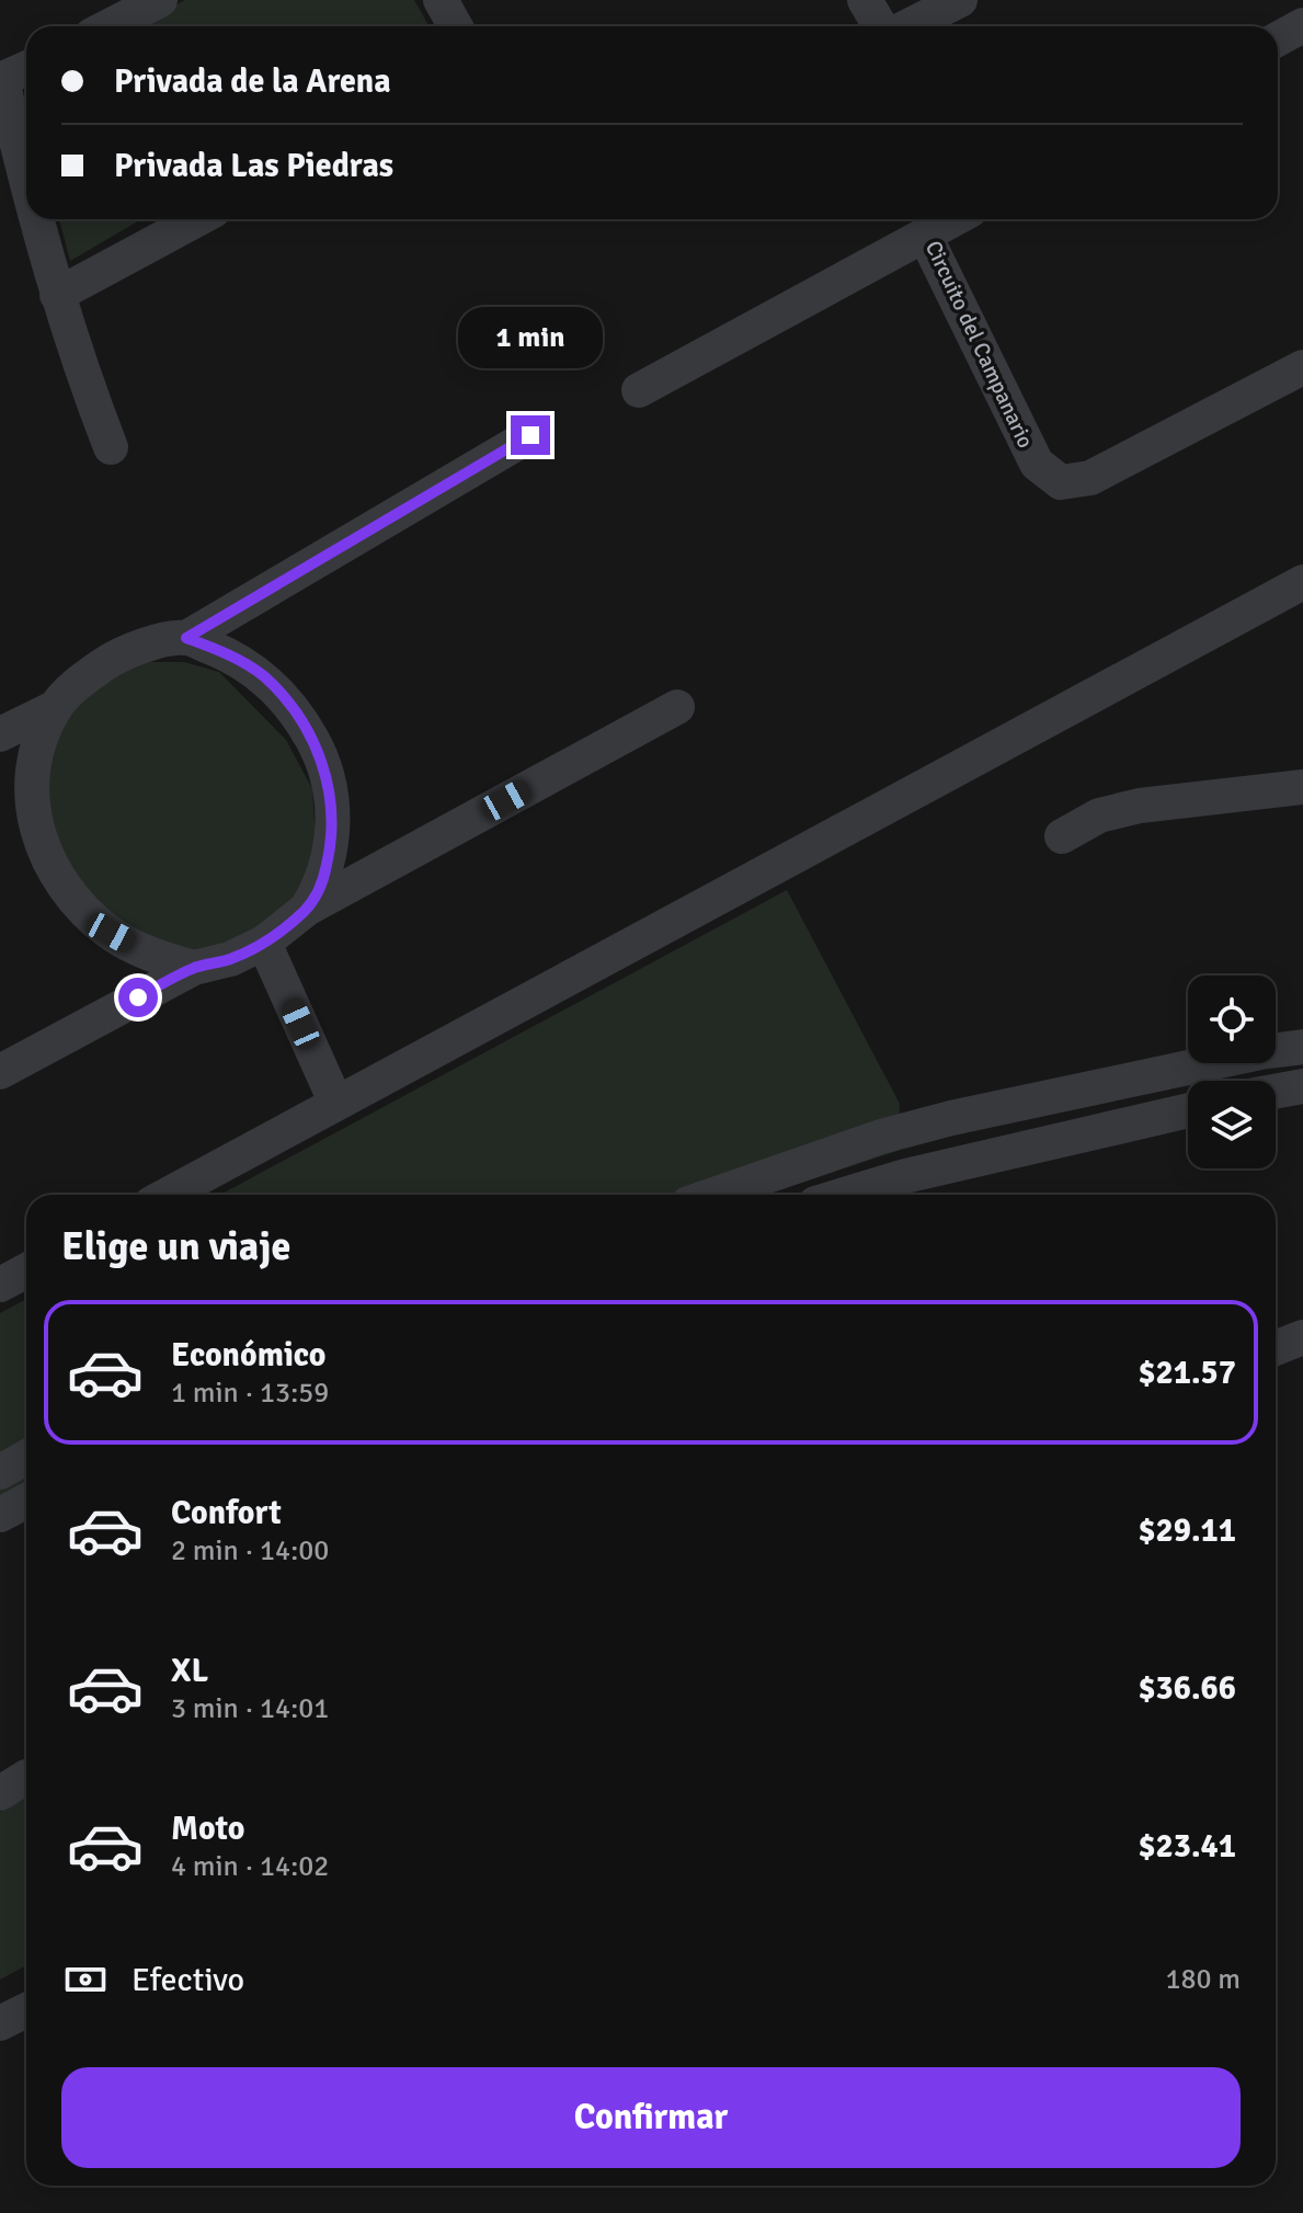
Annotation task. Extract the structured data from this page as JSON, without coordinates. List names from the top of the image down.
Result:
{
  "streets": {
    "street": ["Circuito del Campanario"]
  },
  "page": {
    "banner": ["Privada de la Arena", "Privada Las Piedras"],
    "bubble": "1 min",
    "heading": "Elige un viaje",
    "list": [
      {
        "name": "Económico",
        "note": "1 min · 13:59",
        "value": "$21.57"
      },
      {
        "name": "Confort",
        "note": "2 min · 14:00",
        "value": "$29.11"
      },
      {
        "name": "XL",
        "note": "3 min · 14:01",
        "value": "$36.66"
      },
      {
        "name": "Moto",
        "note": "4 min · 14:02",
        "value": "$23.41"
      }
    ],
    "pay": ["Efectivo", "180 m"],
    "buttons": "Confirmar"
  }
}
